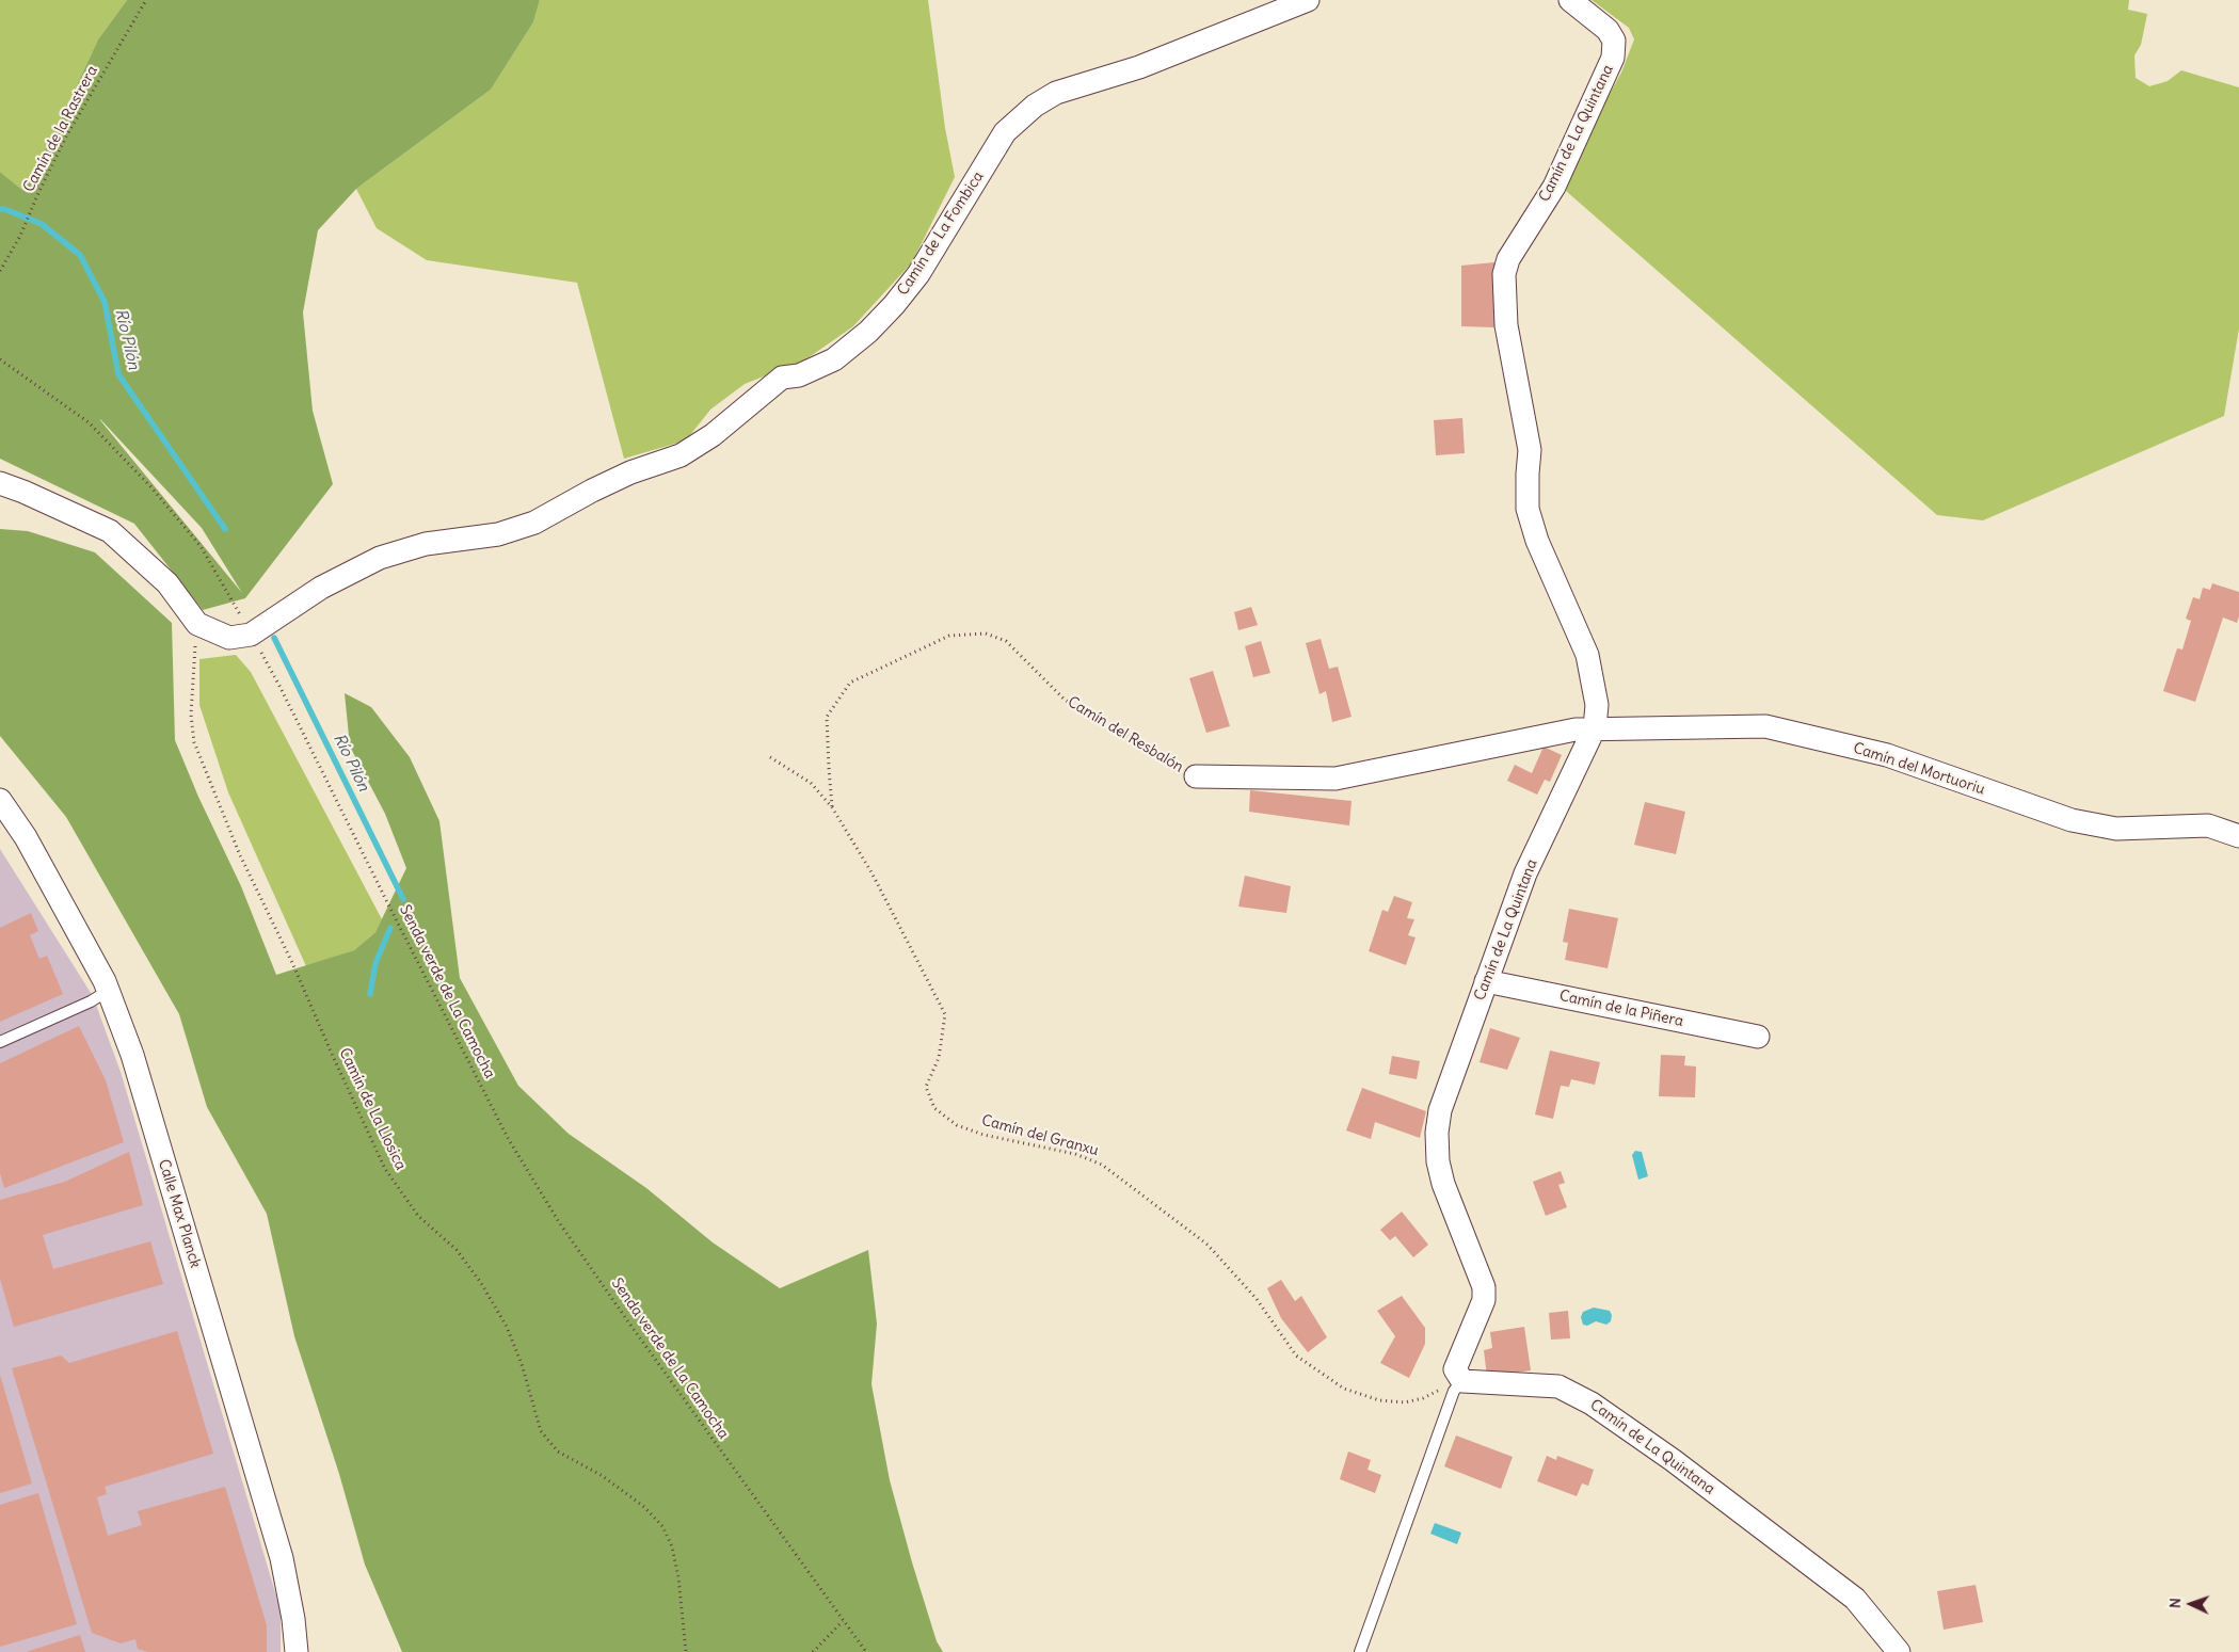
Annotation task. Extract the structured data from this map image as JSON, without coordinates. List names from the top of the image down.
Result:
{
  "streets": {
    "street": [
      "Camín de La Quintana",
      "Camín de La Fombica",
      "Camín del Resbalón",
      "Camín del Mortuoriu",
      "Camín de la Piñera",
      "Calle Max Planck"
    ],
    "path": [
      "Camín de la Rastrera",
      "Senda verde de La Camocha",
      "Camín de La Llosica",
      "Camín del Granxu"
    ]
  },
  "crossings": [
    ["Camín de La Quintana", "Camín del Resbalón"],
    ["Camín de La Quintana", "Camín del Mortuoriu"],
    ["Camín de La Quintana", "Camín de la Piñera"],
    ["Camín de La Quintana", "Camín del Granxu"],
    ["Camín de La Fombica", "Senda verde de La Camocha"],
    ["Camín del Resbalón", "Camín del Mortuoriu"],
    ["Camín del Resbalón", "Camín del Granxu"]
  ],
  "water": ["Río Pilón"],
  "north": "left"
}
